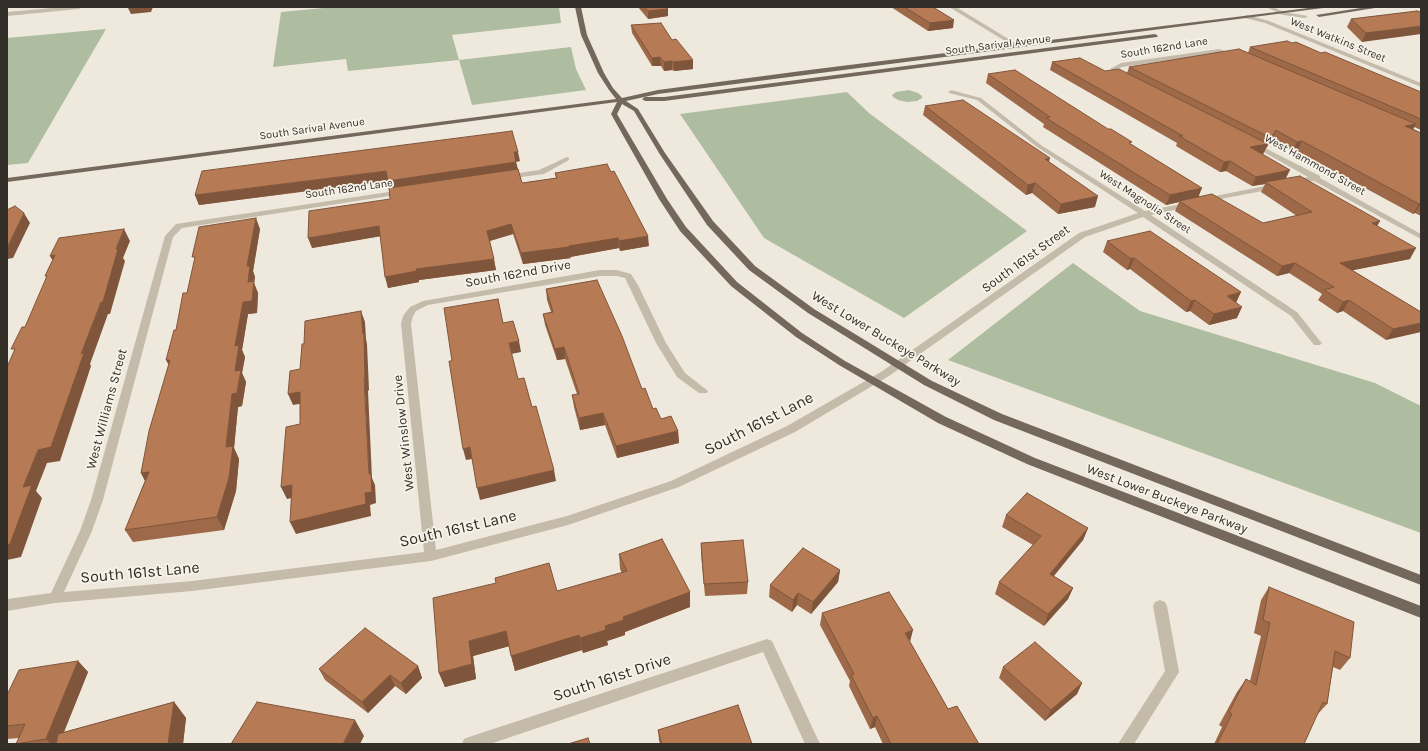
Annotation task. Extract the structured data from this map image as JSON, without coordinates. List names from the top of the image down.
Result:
{
  "streets": {
    "main road": ["South Sarival Avenue", "West Lower Buckeye Parkway"],
    "street": [
      "West Watkins Street",
      "South 162nd Lane",
      "West Hammond Street",
      "West Magnolia Street",
      "South 161st Street",
      "South 162nd Drive",
      "West Williams Street",
      "South 161st Lane",
      "West Winslow Drive",
      "South 161st Drive"
    ]
  },
  "crossings": [
    ["West Watkins Street", "South Sarival Avenue"],
    ["South Sarival Avenue", "West Lower Buckeye Parkway"],
    ["South 162nd Lane", "West Williams Street"],
    ["West Hammond Street", "South 161st Street"],
    ["West Magnolia Street", "South 161st Street"],
    ["South 161st Street", "West Lower Buckeye Parkway"],
    ["South 161st Street", "South 161st Lane"],
    ["South 162nd Drive", "West Winslow Drive"],
    ["West Lower Buckeye Parkway", "South 161st Lane"],
    ["West Williams Street", "South 161st Lane"],
    ["South 161st Lane", "West Winslow Drive"]
  ]
}
